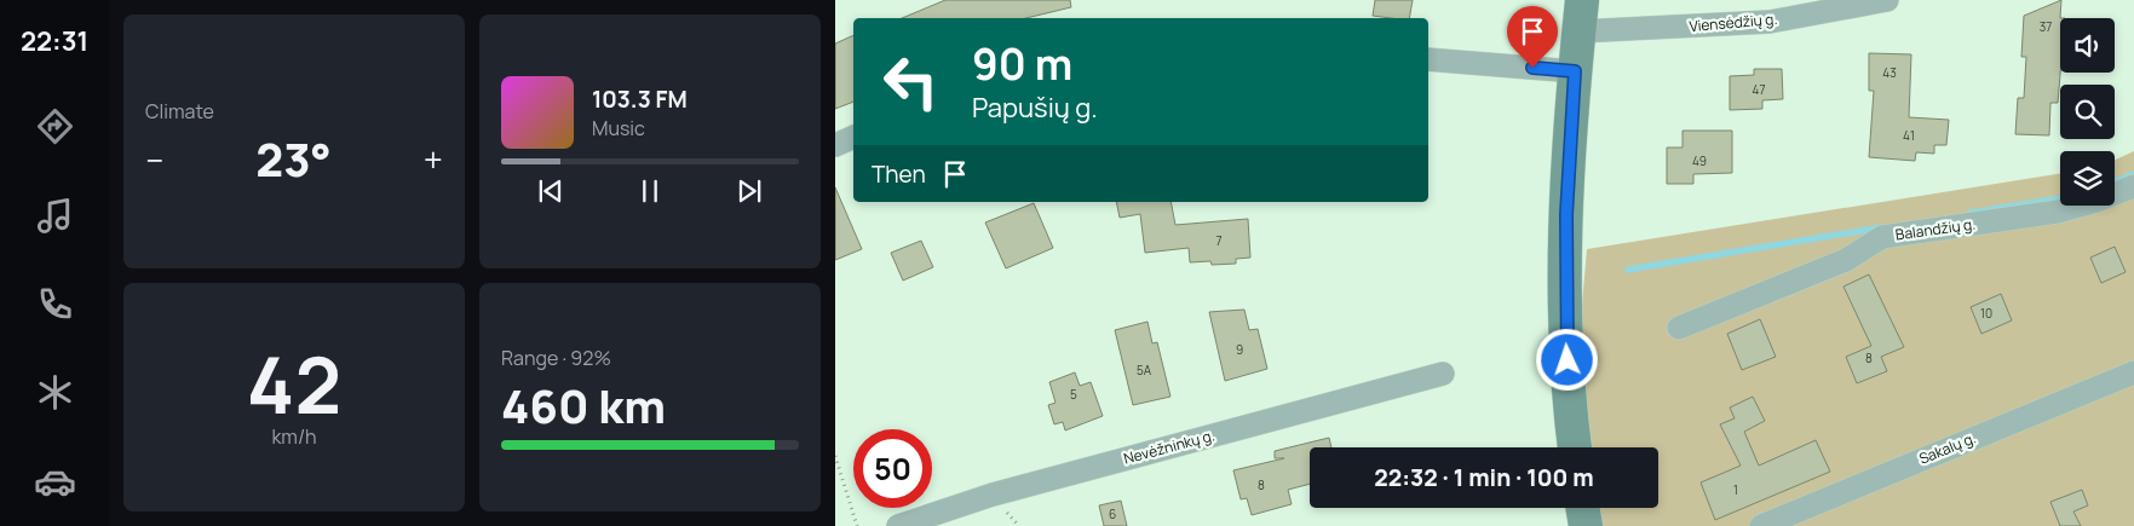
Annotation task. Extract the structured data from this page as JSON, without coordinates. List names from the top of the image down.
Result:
{
  "streets": {
    "street": [
      "Viensėdžių g.",
      "Balandžių g.",
      "Nevėžninkų g.",
      "Sakalų g."
    ]
  },
  "house_numbers": [
    "37",
    "43",
    "47",
    "41",
    "49",
    "7",
    "10",
    "9",
    "8",
    "5A",
    "5",
    "8",
    "1",
    "6"
  ],
  "page": {
    "tabs": "22:31",
    "tile": [
      "Climate",
      ["42", "km/h"],
      ["Range · 92%", "460 km"]
    ],
    "turn": ["90 m", "Papušių g."],
    "song": ["103.3 FM", "Music"],
    "heat": ["−", "23°", "+"],
    "then": "Then",
    "limit": "50",
    "trip": "22:32 · 1 min · 100 m"
  }
}
